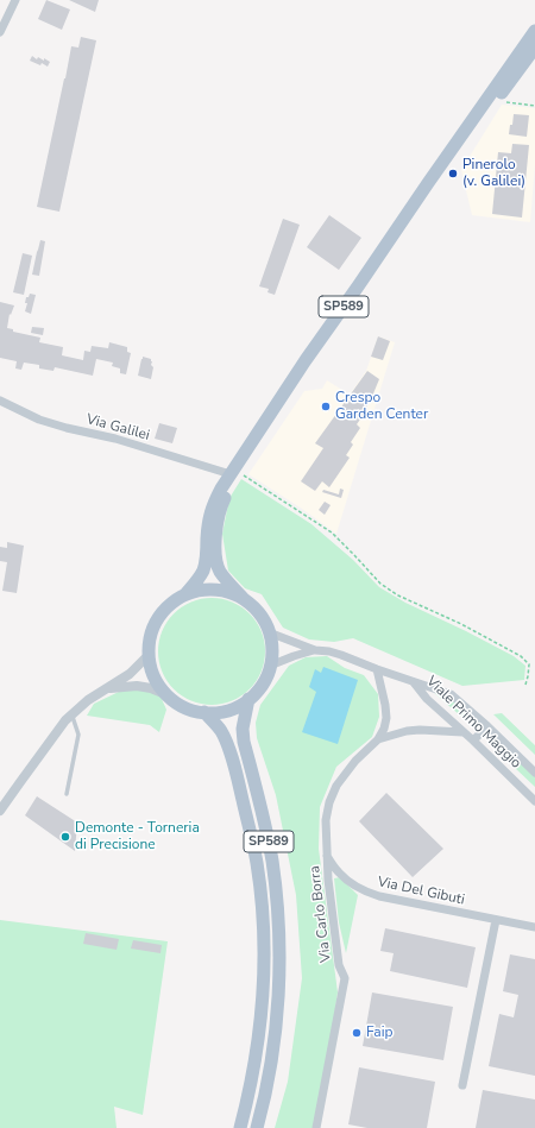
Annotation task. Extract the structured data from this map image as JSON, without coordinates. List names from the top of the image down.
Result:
{
  "streets": {
    "main road": ["SP589"],
    "street": [
      "Via Galilei",
      "Viale Primo Maggio",
      "Via Del Gibuti",
      "Via Carlo Borra"
    ]
  },
  "crossings": [
    ["SP589", "Via Galilei"],
    ["Viale Primo Maggio", "Via Carlo Borra"],
    ["Via Del Gibuti", "Via Carlo Borra"]
  ],
  "places": [
    "Pinerolo (v. Galilei)",
    "Crespo Garden Center",
    "Demonte - Torneria di Precisione",
    "Faip"
  ]
}
